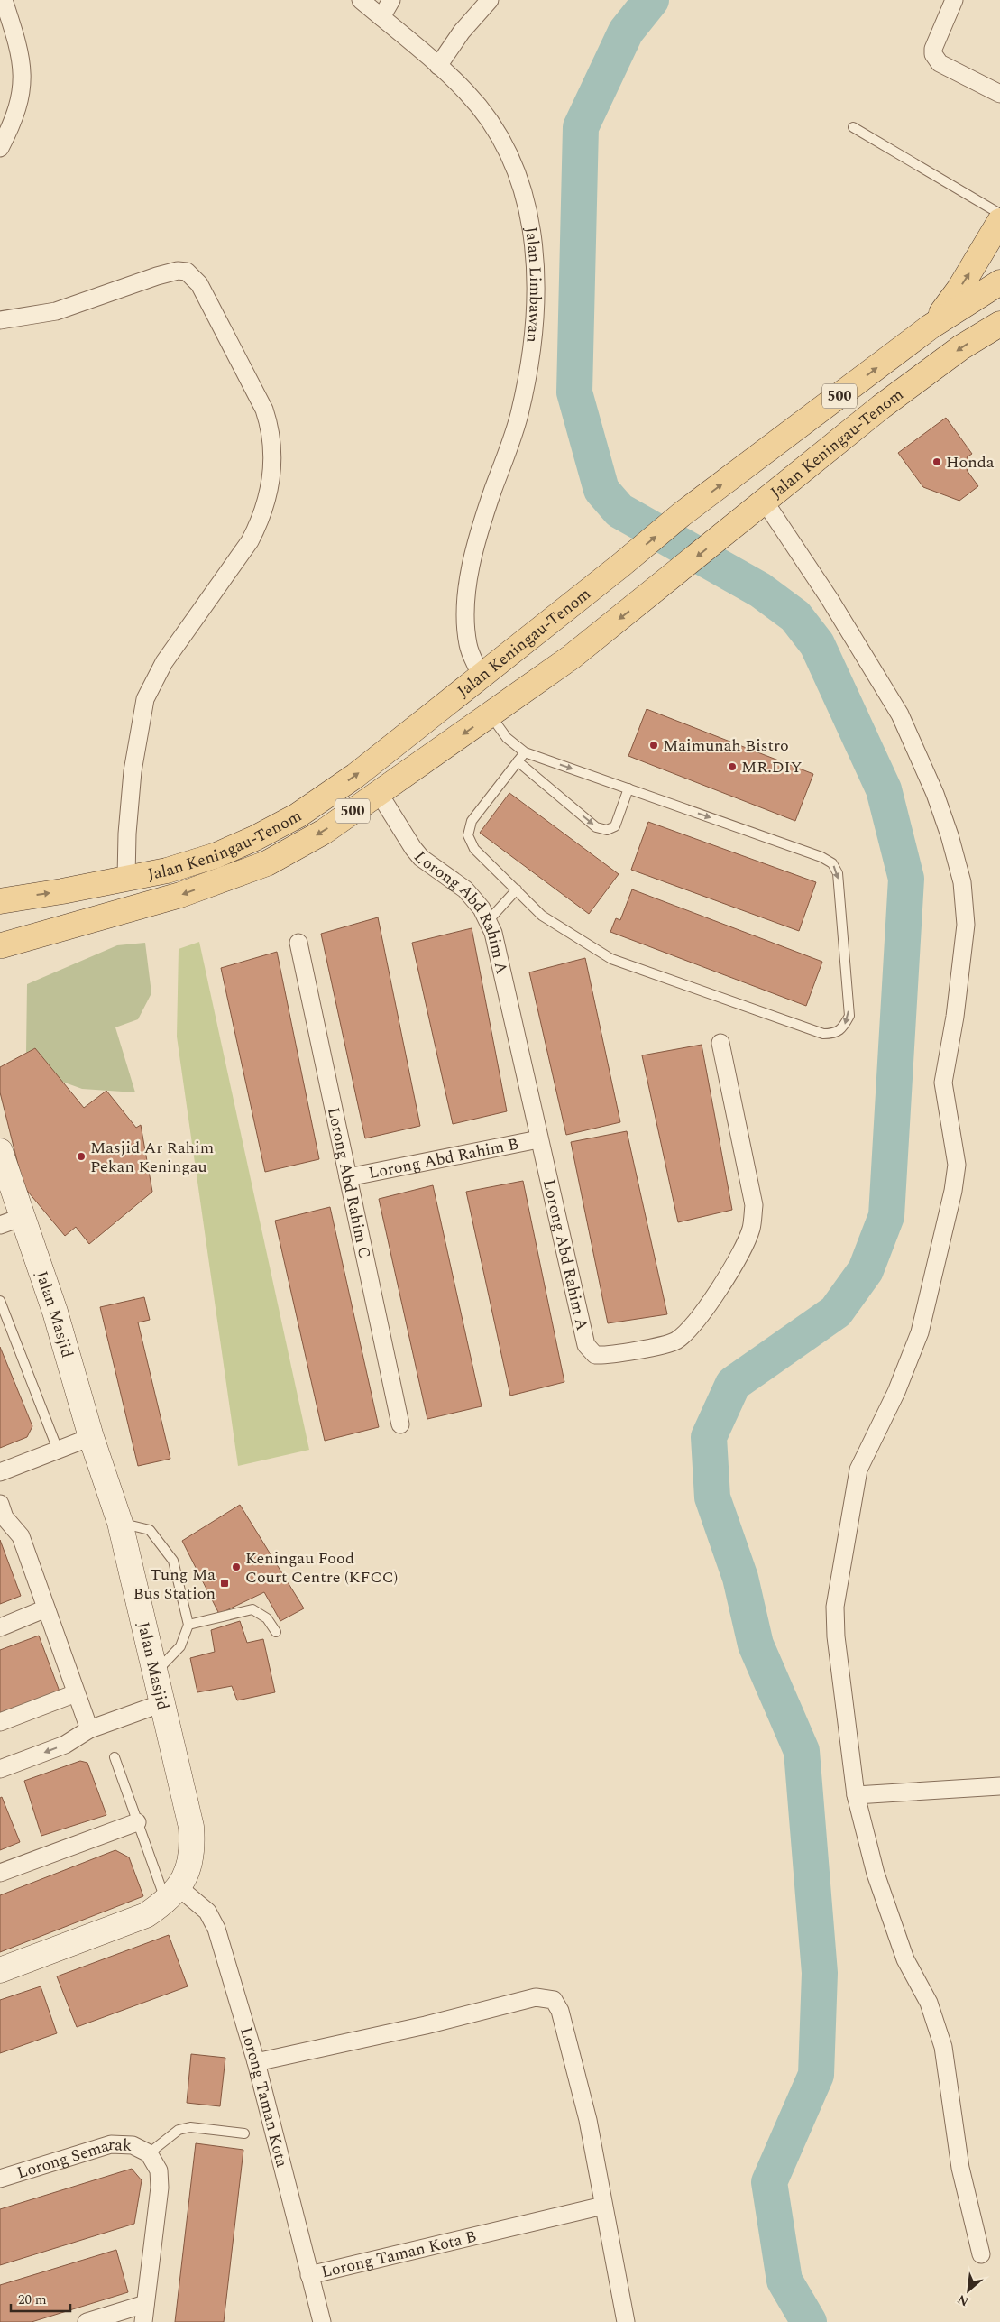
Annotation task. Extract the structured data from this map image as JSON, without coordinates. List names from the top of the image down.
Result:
{
  "streets": {
    "main road": ["500", "Jalan Keningau-Tenom"],
    "street": [
      "Jalan Limbawan",
      "Lorong Abd Rahim A",
      "Lorong Abd Rahim B",
      "Lorong Abd Rahim C",
      "Jalan Masjid",
      "Lorong Taman Kota",
      "Lorong Semarak",
      "Lorong Taman Kota B"
    ]
  },
  "crossings": [
    ["Jalan Limbawan", "Jalan Keningau-Tenom"],
    ["Jalan Keningau-Tenom", "Lorong Abd Rahim A"],
    ["Lorong Abd Rahim A", "Lorong Abd Rahim B"],
    ["Lorong Abd Rahim B", "Lorong Abd Rahim C"],
    ["Jalan Masjid", "Lorong Taman Kota"],
    ["Lorong Taman Kota", "Lorong Taman Kota B"]
  ],
  "places": {
    "other": [
      "Honda",
      "Maimunah Bistro",
      "MR.DIY",
      "Masjid Ar Rahim Pekan Keningau",
      "Keningau Food Court Centre (KFCC)"
    ],
    "transit": ["Tung Ma Bus Station"]
  },
  "scale_bar": "20 m",
  "north": "bottom left"
}
